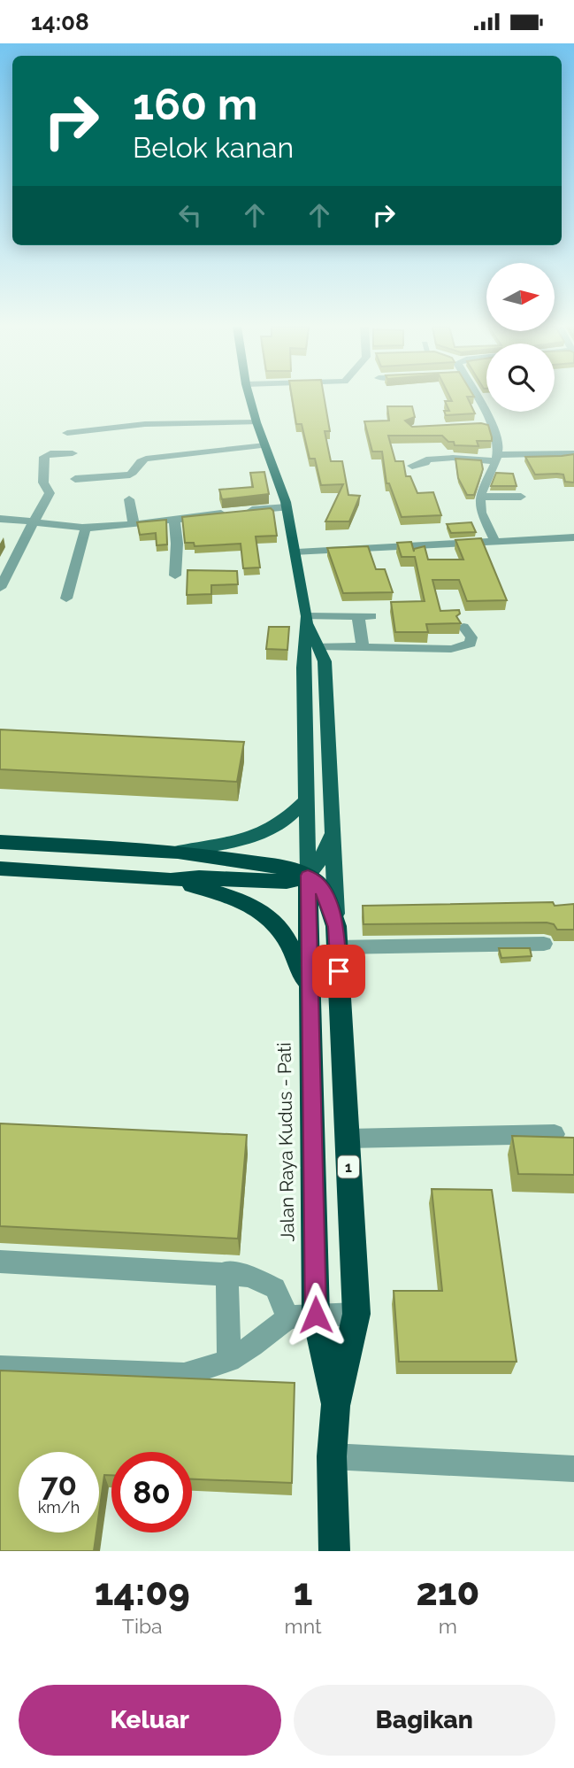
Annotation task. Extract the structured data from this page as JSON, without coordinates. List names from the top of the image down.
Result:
{
  "streets": {
    "highway": ["Jalan Raya Kudus - Pati", "1"]
  },
  "crossings": [
    ["Jalan Raya Kudus - Pati", "1"]
  ],
  "north": "right",
  "page": {
    "status": "14:08",
    "turn": ["160 m", "Belok kanan"],
    "speed": "70 km/h",
    "limit": "80",
    "eta": [
      "14:09",
      "Tiba",
      "1",
      "mnt",
      "210",
      "m"
    ],
    "buttons": ["Keluar", "Bagikan"]
  }
}
